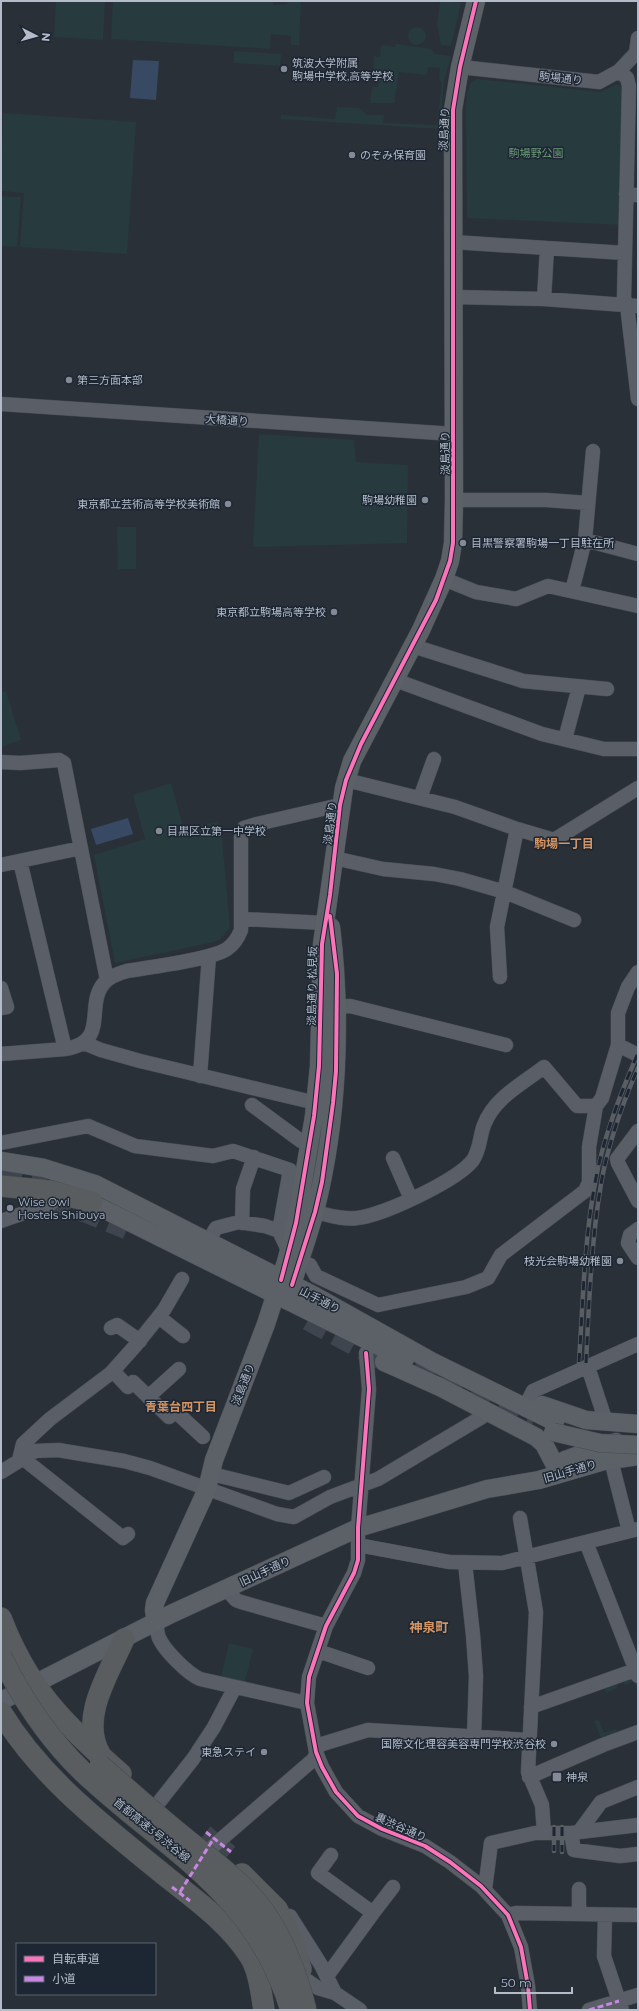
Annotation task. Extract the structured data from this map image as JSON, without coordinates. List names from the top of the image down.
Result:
{
  "streets": {
    "highway": ["首都高速3号渋谷線"],
    "main road": [
      "淡島通り",
      "淡島通り 松見坂",
      "山手通り",
      "旧山手通り"
    ],
    "street": ["駒場通り", "大橋通り", "裏渋谷通り"]
  },
  "crossings": [
    ["駒場通り", "淡島通り"],
    ["淡島通り", "大橋通り"],
    ["淡島通り", "淡島通り 松見坂"],
    ["淡島通り", "山手通り"],
    ["淡島通り", "旧山手通り"],
    ["淡島通り 松見坂", "山手通り"],
    ["旧山手通り", "裏渋谷通り"]
  ],
  "districts": ["駒場一丁目", "青葉台四丁目", "神泉町"],
  "parks": ["駒場野公園"],
  "places": {
    "other": [
      "筑波大学附属 駒場中学校,高等学校",
      "のぞみ保育園",
      "第三方面本部",
      "駒場幼稚園",
      "東京都立芸術高等学校美術館",
      "目黒警察署駒場一丁目駐在所",
      "東京都立駒場高等学校",
      "目黒区立第一中学校",
      "Wise Owl Hostels Shibuya",
      "枝光会駒場幼稚園",
      "国際文化理容美容専門学校渋谷校",
      "東急ステイ"
    ],
    "transit": ["神泉"]
  },
  "legend": ["自転車道", "小道"],
  "scale_bar": "50 m",
  "north": "right"
}
